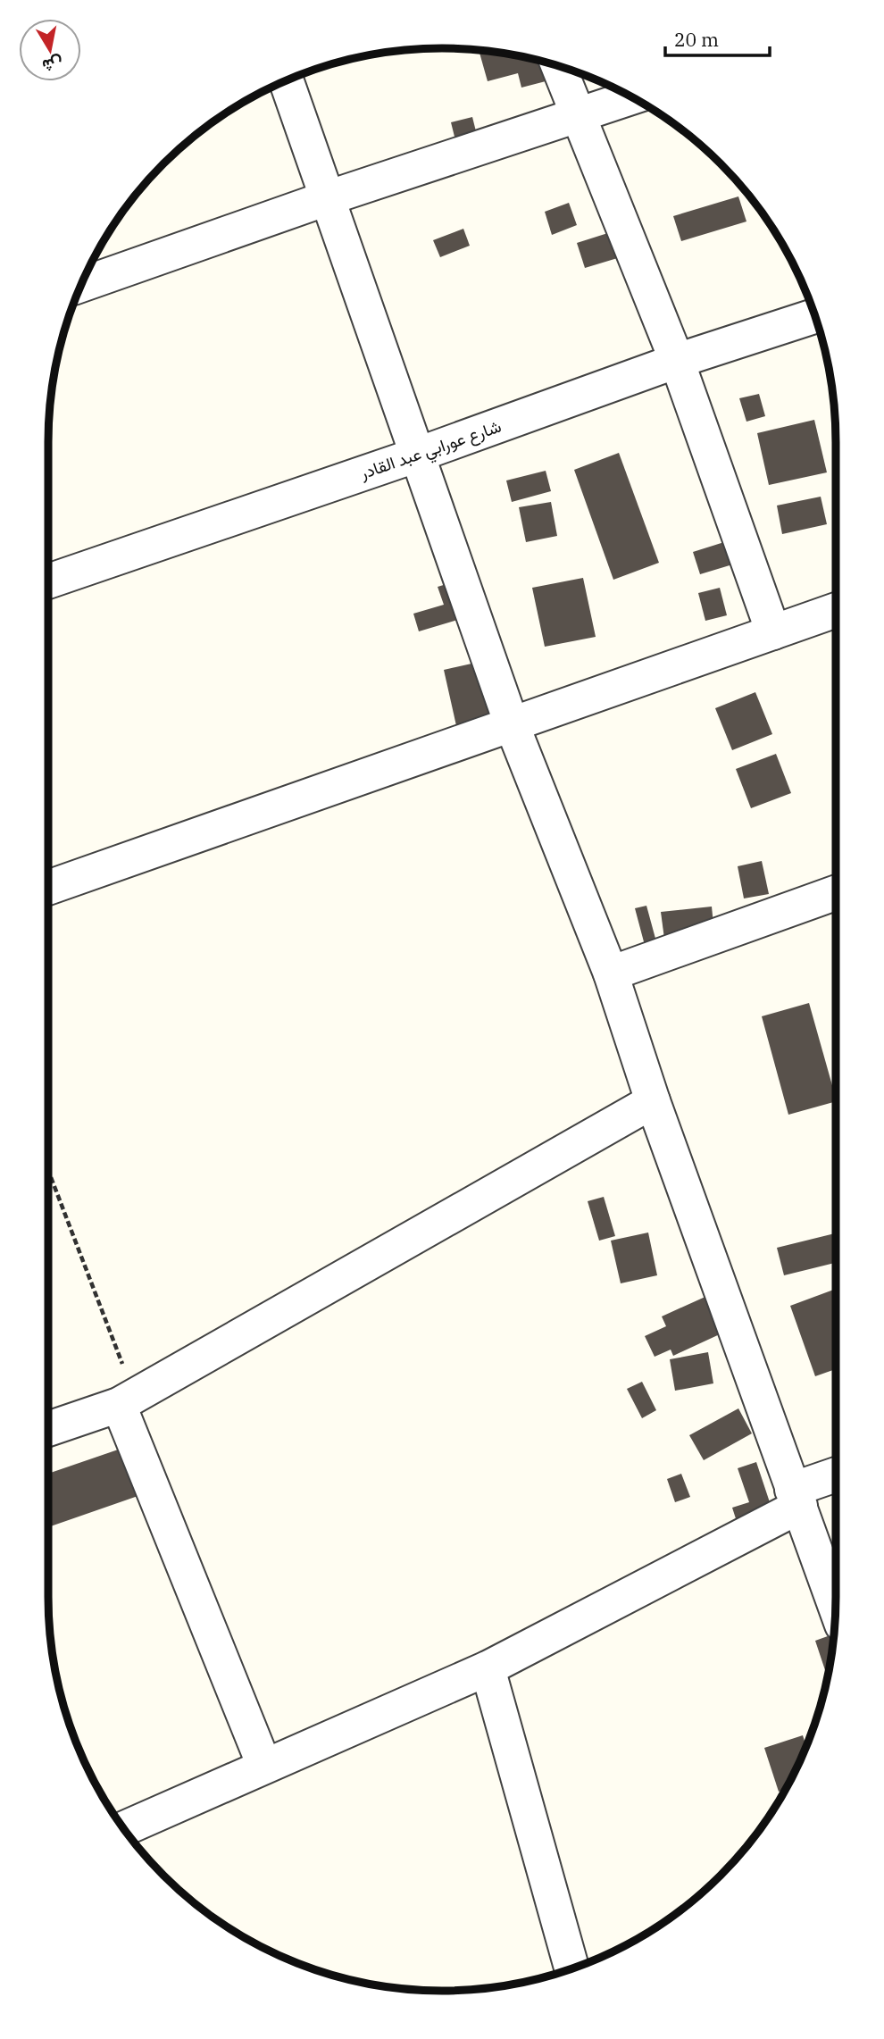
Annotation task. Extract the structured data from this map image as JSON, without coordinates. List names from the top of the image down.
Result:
{
  "streets": {
    "street": ["شارع عورابي عبد القادر"]
  },
  "scale_bar": "20 m",
  "north": "bottom"
}
